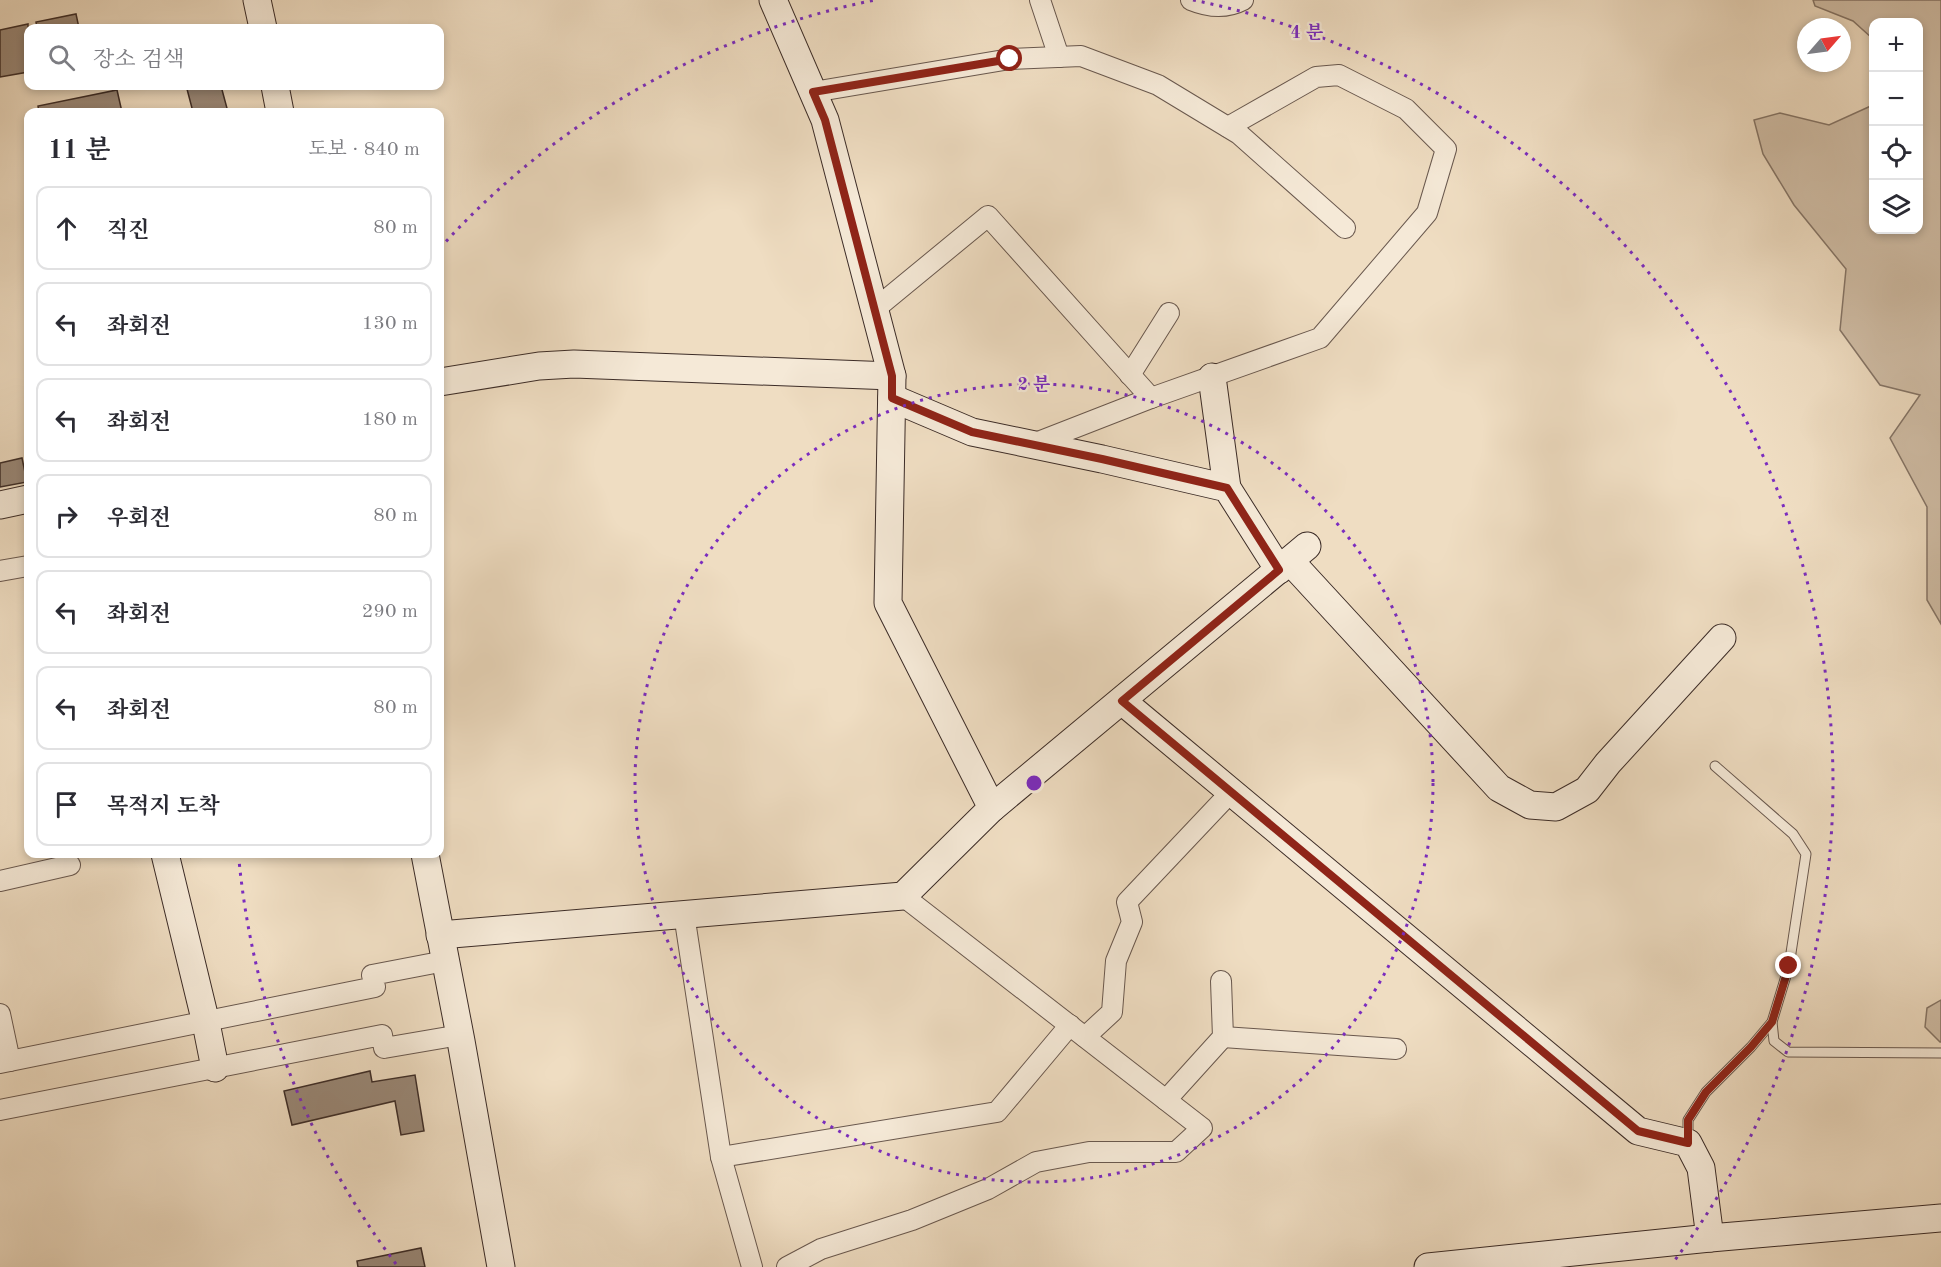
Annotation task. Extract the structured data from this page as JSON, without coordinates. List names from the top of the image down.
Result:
{
  "north": "top right",
  "page": {
    "map_buttons": ["+", "−"],
    "search": "장소 검색",
    "heading": ["11 분", "도보 · 840 m"],
    "list": [
      ["직진", "80 m"],
      ["좌회전", "130 m"],
      ["좌회전", "180 m"],
      ["우회전", "80 m"],
      ["좌회전", "290 m"],
      ["좌회전", "80 m"],
      "목적지 도착"
    ]
  },
  "rings": ["4 분", "2 분"]
}
